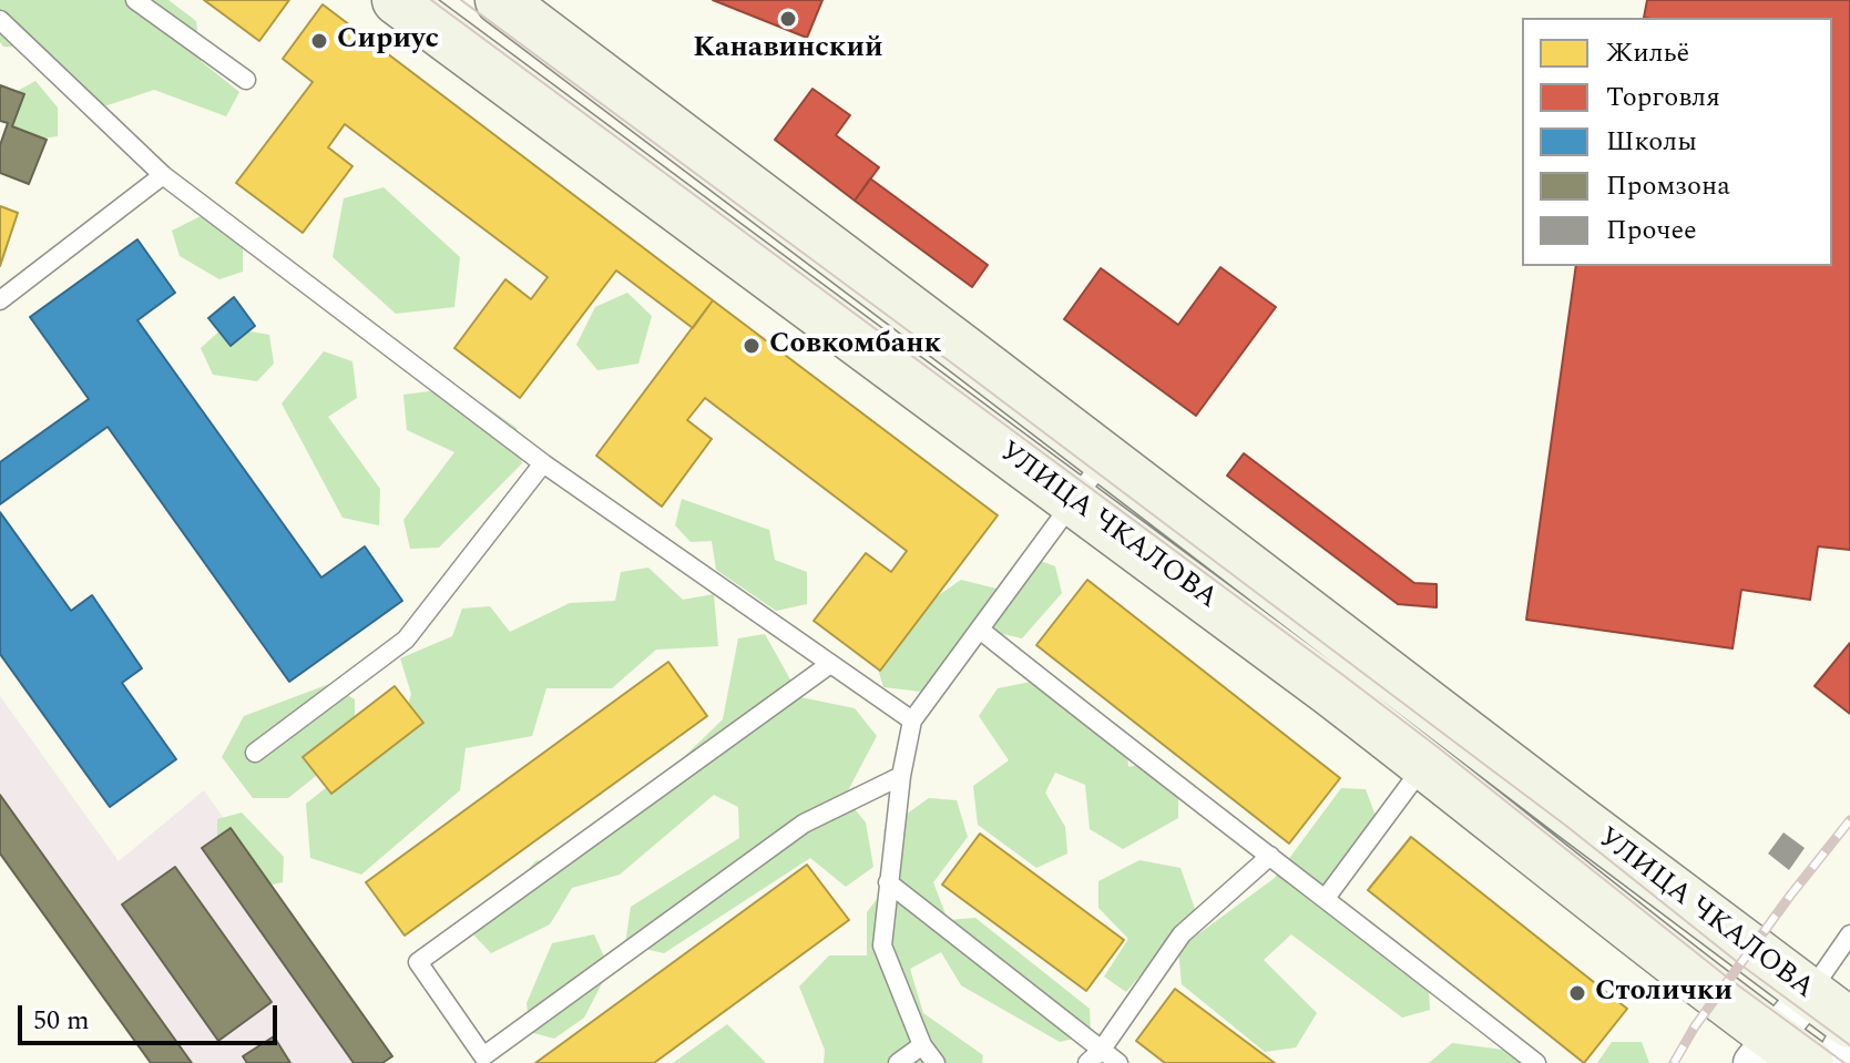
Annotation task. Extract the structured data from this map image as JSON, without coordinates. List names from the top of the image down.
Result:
{
  "streets": {
    "main road": ["УЛИЦА ЧКАЛОВА"]
  },
  "places": [
    "Канавинский",
    "Сириус",
    "Совкомбанк",
    "Столички"
  ],
  "legend": [
    "Жильё",
    "Торговля",
    "Школы",
    "Промзона",
    "Прочее"
  ],
  "scale_bar": "50 m"
}
